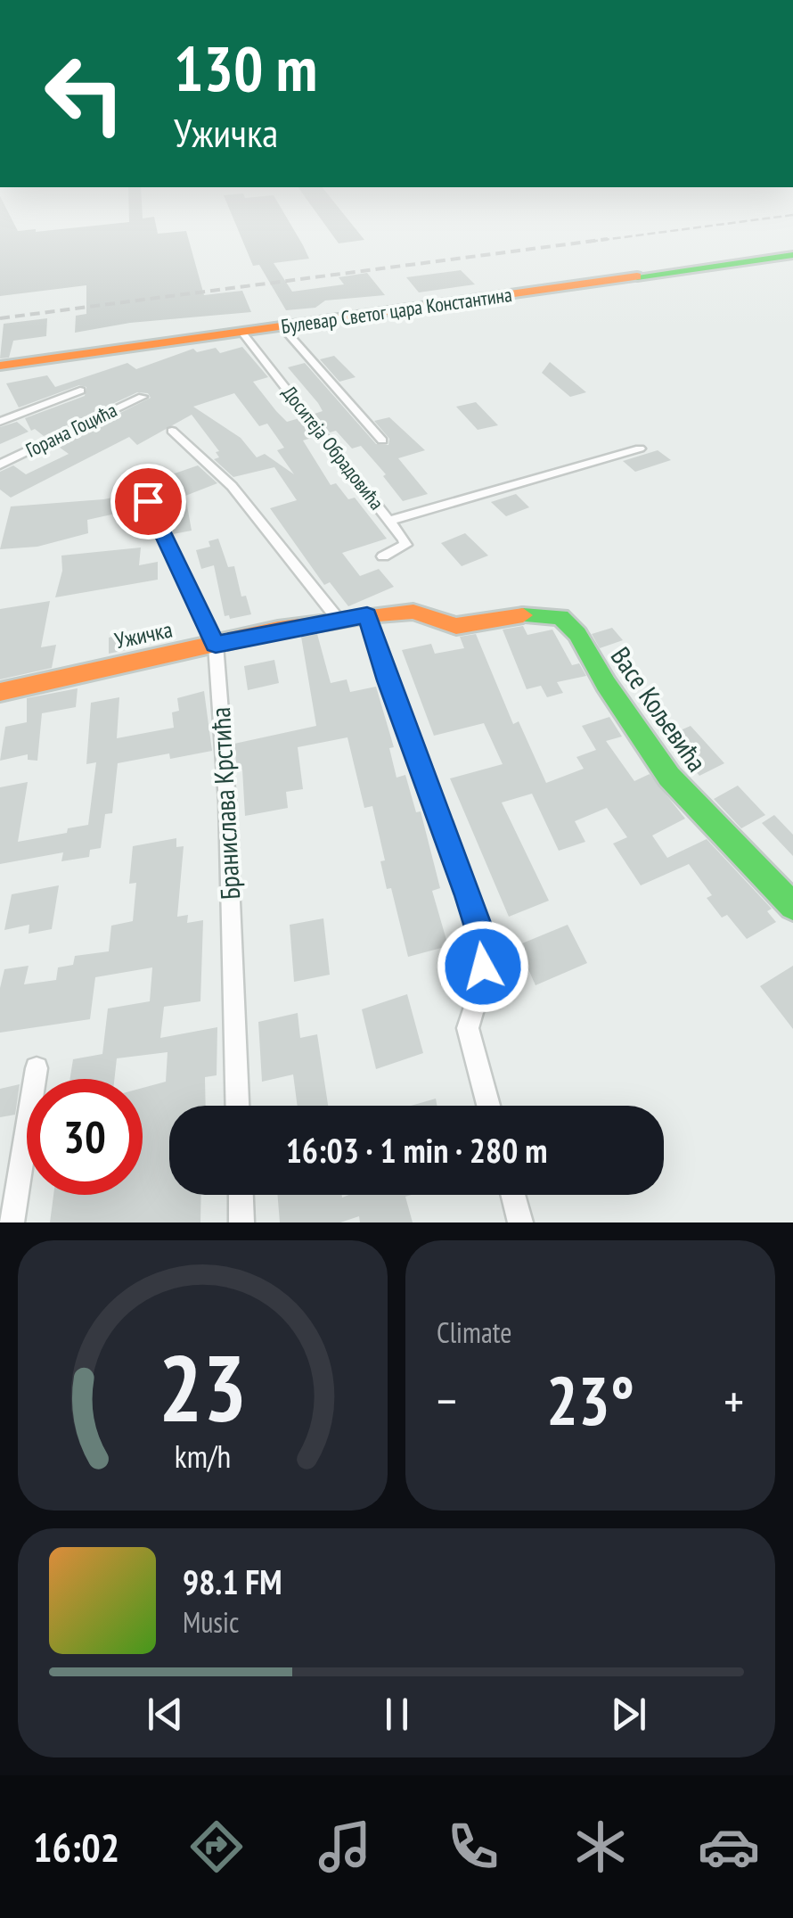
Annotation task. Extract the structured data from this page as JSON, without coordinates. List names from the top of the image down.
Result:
{
  "streets": {
    "main road": ["Булевар Светог цара Константина", "Ужичка", "Васе Кољевића"],
    "street": ["Горана Гоцића", "Доситеја Обрадовића", "Бранислава Крстића"]
  },
  "crossings": [
    ["Булевар Светог цара Константина", "Доситеја Обрадовића"],
    ["Ужичка", "Васе Кољевића"],
    ["Ужичка", "Бранислава Крстића"]
  ],
  "page": {
    "turn": ["130 m", "Ужичка"],
    "limit": "30",
    "trip": "16:03 · 1 min · 280 m",
    "tile": "Climate",
    "heat": ["−", "23°", "+"],
    "song": ["98.1 FM", "Music"],
    "tabs": "16:02",
    "gauge": ["23", "km/h"]
  }
}
